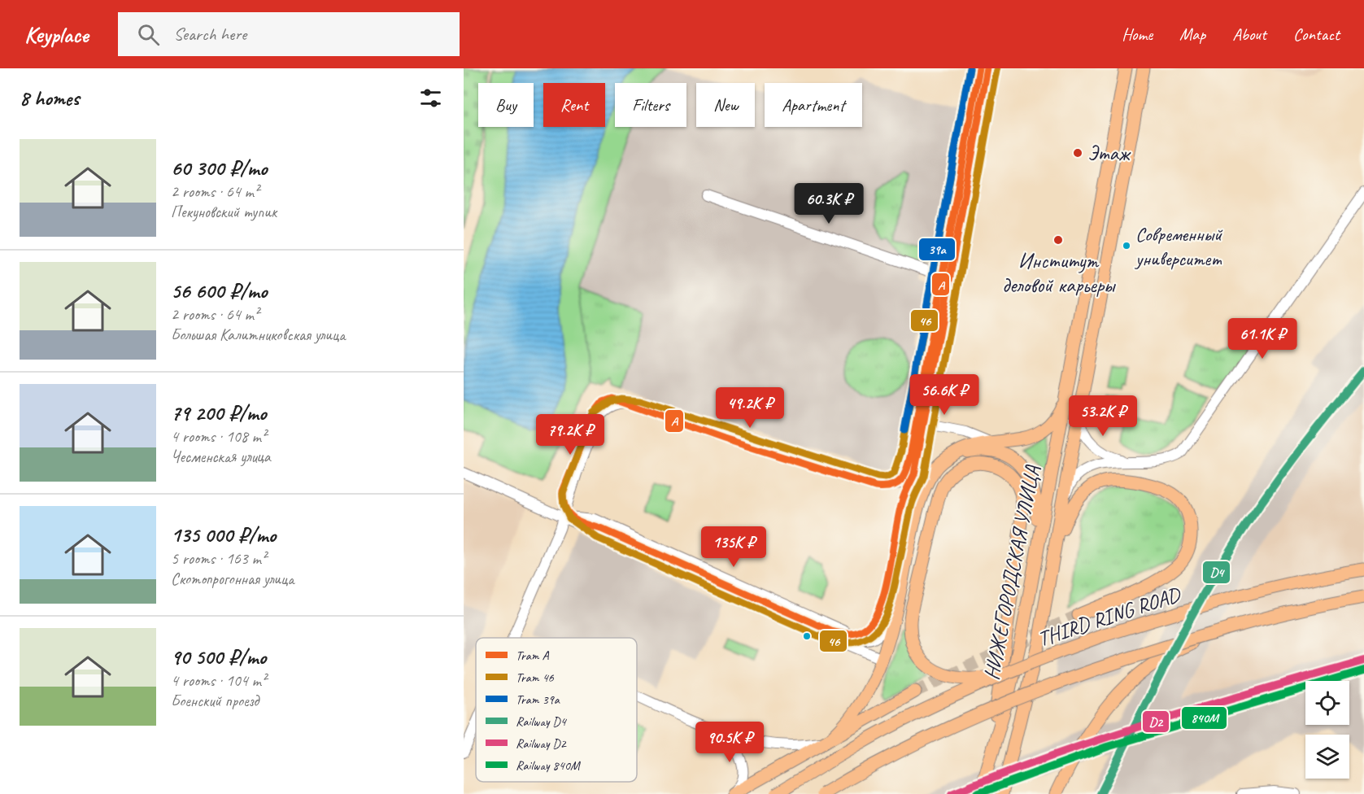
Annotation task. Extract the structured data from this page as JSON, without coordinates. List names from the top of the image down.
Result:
{
  "streets": {
    "main road": ["НИЖЕГОРОДСКАЯ УЛИЦА", "THIRD RING ROAD"]
  },
  "places": ["Этаж", "Институт деловой карьеры", "Современный университет"],
  "lines": [
    "tram line А",
    "tram line 46",
    "tram line 39а",
    "rail line D4",
    "rail line D2",
    "rail line 840М"
  ],
  "legend": [
    "Tram А",
    "Tram 46",
    "Tram 39а",
    "Railway D4",
    "Railway D2",
    "Railway 840М"
  ],
  "page": {
    "header": "Keyplace",
    "search": "Search here",
    "nav": [
      "Home",
      "Map",
      "About",
      "Contact"
    ],
    "heading": "8 homes",
    "chip": [
      "Buy",
      "Rent",
      "Filters",
      "New",
      "Apartment"
    ],
    "list": [
      {
        "name": "60 300 ₽/mo",
        "note": "2 rooms · 64 m² · Пекуновский тупик"
      },
      {
        "name": "56 600 ₽/mo",
        "note": "2 rooms · 64 m² · Большая Калитниковская улица"
      },
      {
        "name": "79 200 ₽/mo",
        "note": "4 rooms · 108 m² · Чесменская улица"
      },
      {
        "name": "135 000 ₽/mo",
        "note": "5 rooms · 163 m² · Скотопрогонная улица"
      },
      {
        "name": "90 500 ₽/mo",
        "note": "4 rooms · 104 m² · Боенский проезд"
      }
    ],
    "price": [
      "60.3K ₽",
      "61.1K ₽",
      "56.6K ₽",
      "49.2K ₽",
      "53.2K ₽",
      "79.2K ₽",
      "135K ₽",
      "90.5K ₽"
    ]
  }
}
